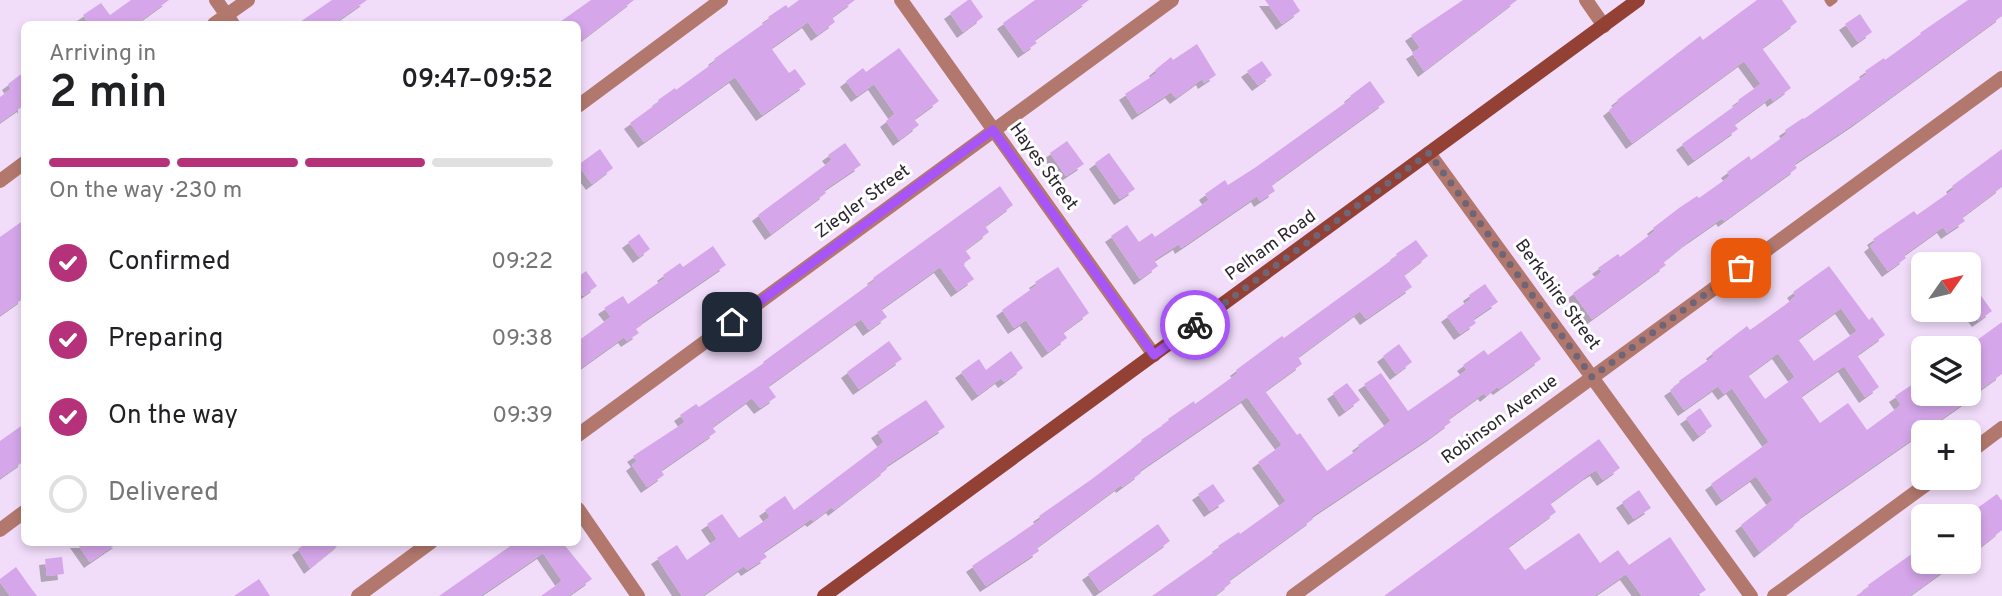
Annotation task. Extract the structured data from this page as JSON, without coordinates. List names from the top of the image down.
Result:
{
  "streets": {
    "main road": ["Pelham Road"],
    "street": [
      "Hayes Street",
      "Ziegler Street",
      "Berkshire Street",
      "Robinson Avenue"
    ]
  },
  "crossings": [
    ["Hayes Street", "Ziegler Street"],
    ["Hayes Street", "Pelham Road"],
    ["Pelham Road", "Berkshire Street"],
    ["Berkshire Street", "Robinson Avenue"]
  ],
  "north": "top right",
  "page": {
    "heading": ["2 min", "Arriving in", "09:47–09:52"],
    "bar": "On the way · 230 m",
    "list": [
      ["Confirmed", "09:22"],
      ["Preparing", "09:38"],
      ["On the way", "09:39"],
      "Delivered"
    ],
    "map_buttons": ["+", "−"]
  }
}
